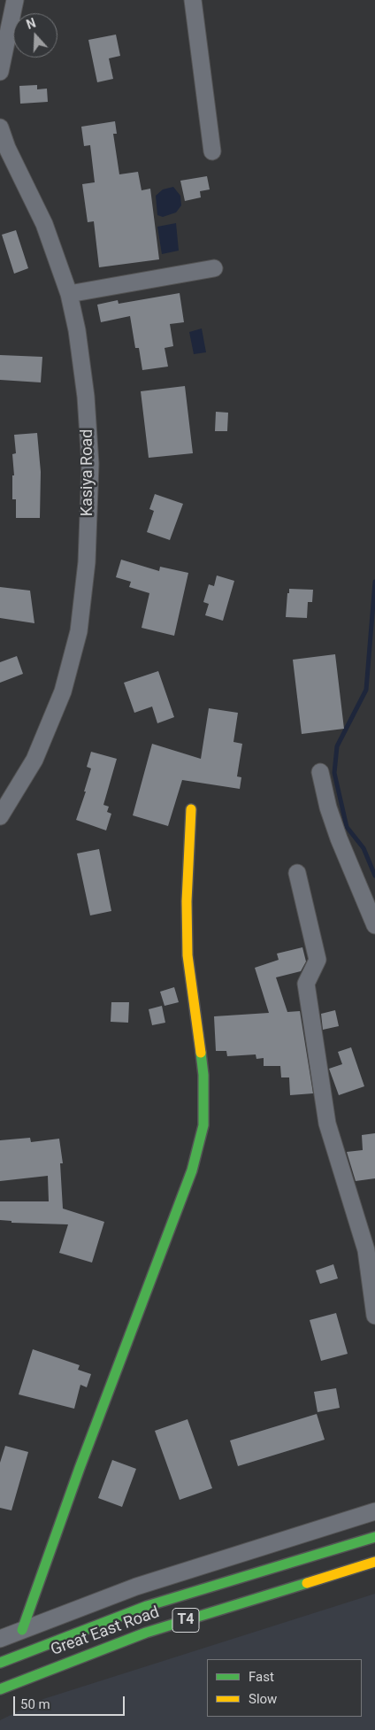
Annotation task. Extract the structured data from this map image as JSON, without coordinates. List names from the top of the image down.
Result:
{
  "streets": {
    "street": ["Kasiya Road", "T4", "Great East Road"]
  },
  "legend": ["Fast", "Slow"],
  "scale_bar": "50 m",
  "north": "top"
}
